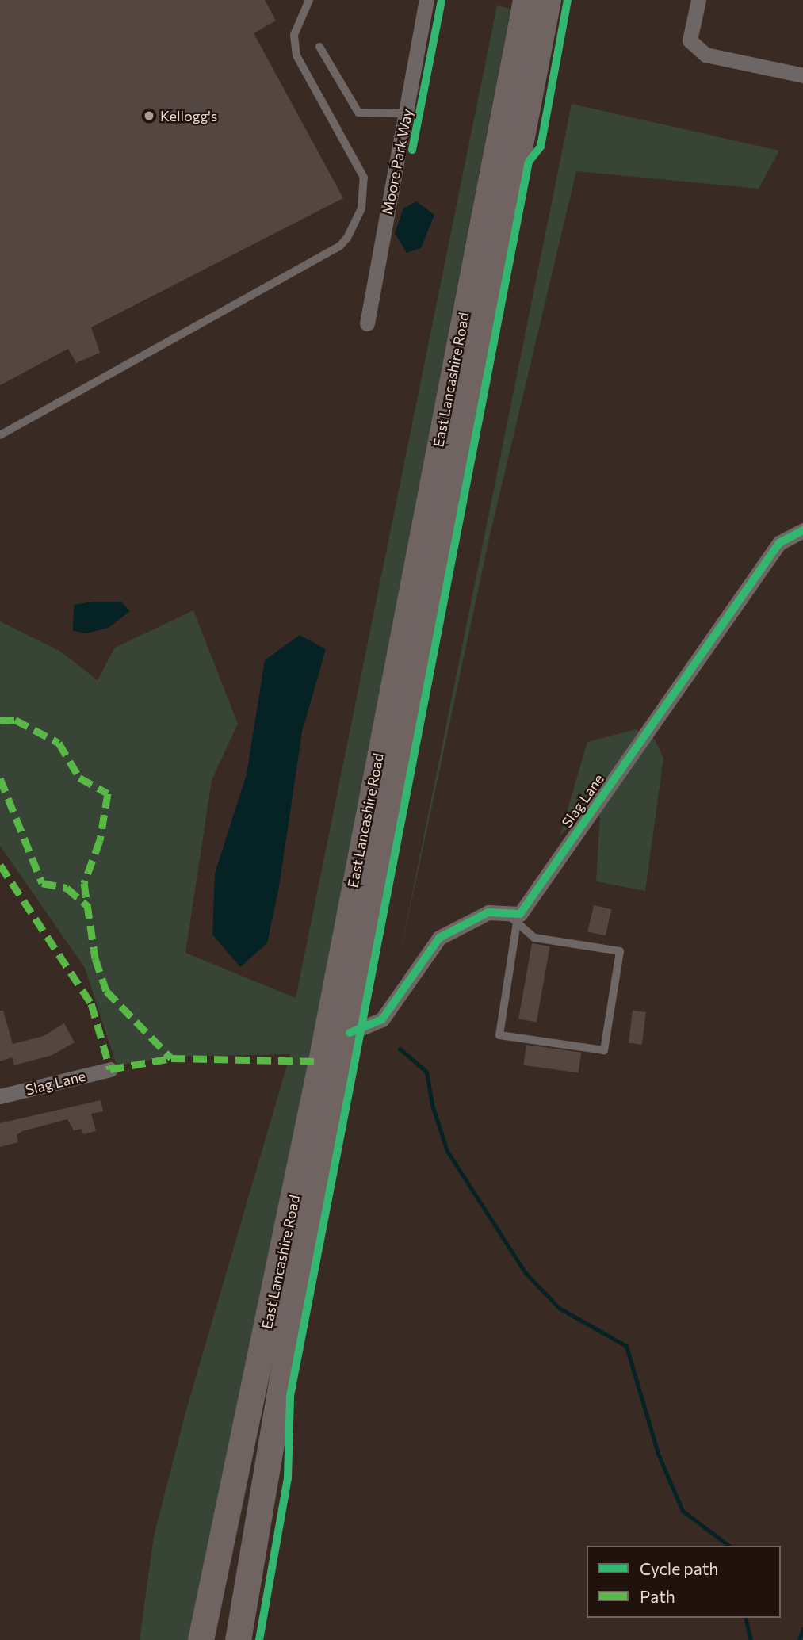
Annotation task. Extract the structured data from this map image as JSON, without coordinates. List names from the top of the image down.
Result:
{
  "streets": {
    "highway": ["East Lancashire Road"],
    "street": ["Moore Park Way", "Slag Lane"]
  },
  "crossings": [
    ["East Lancashire Road", "Slag Lane"]
  ],
  "places": ["Kellogg's"],
  "legend": ["Cycle path", "Path"]
}
